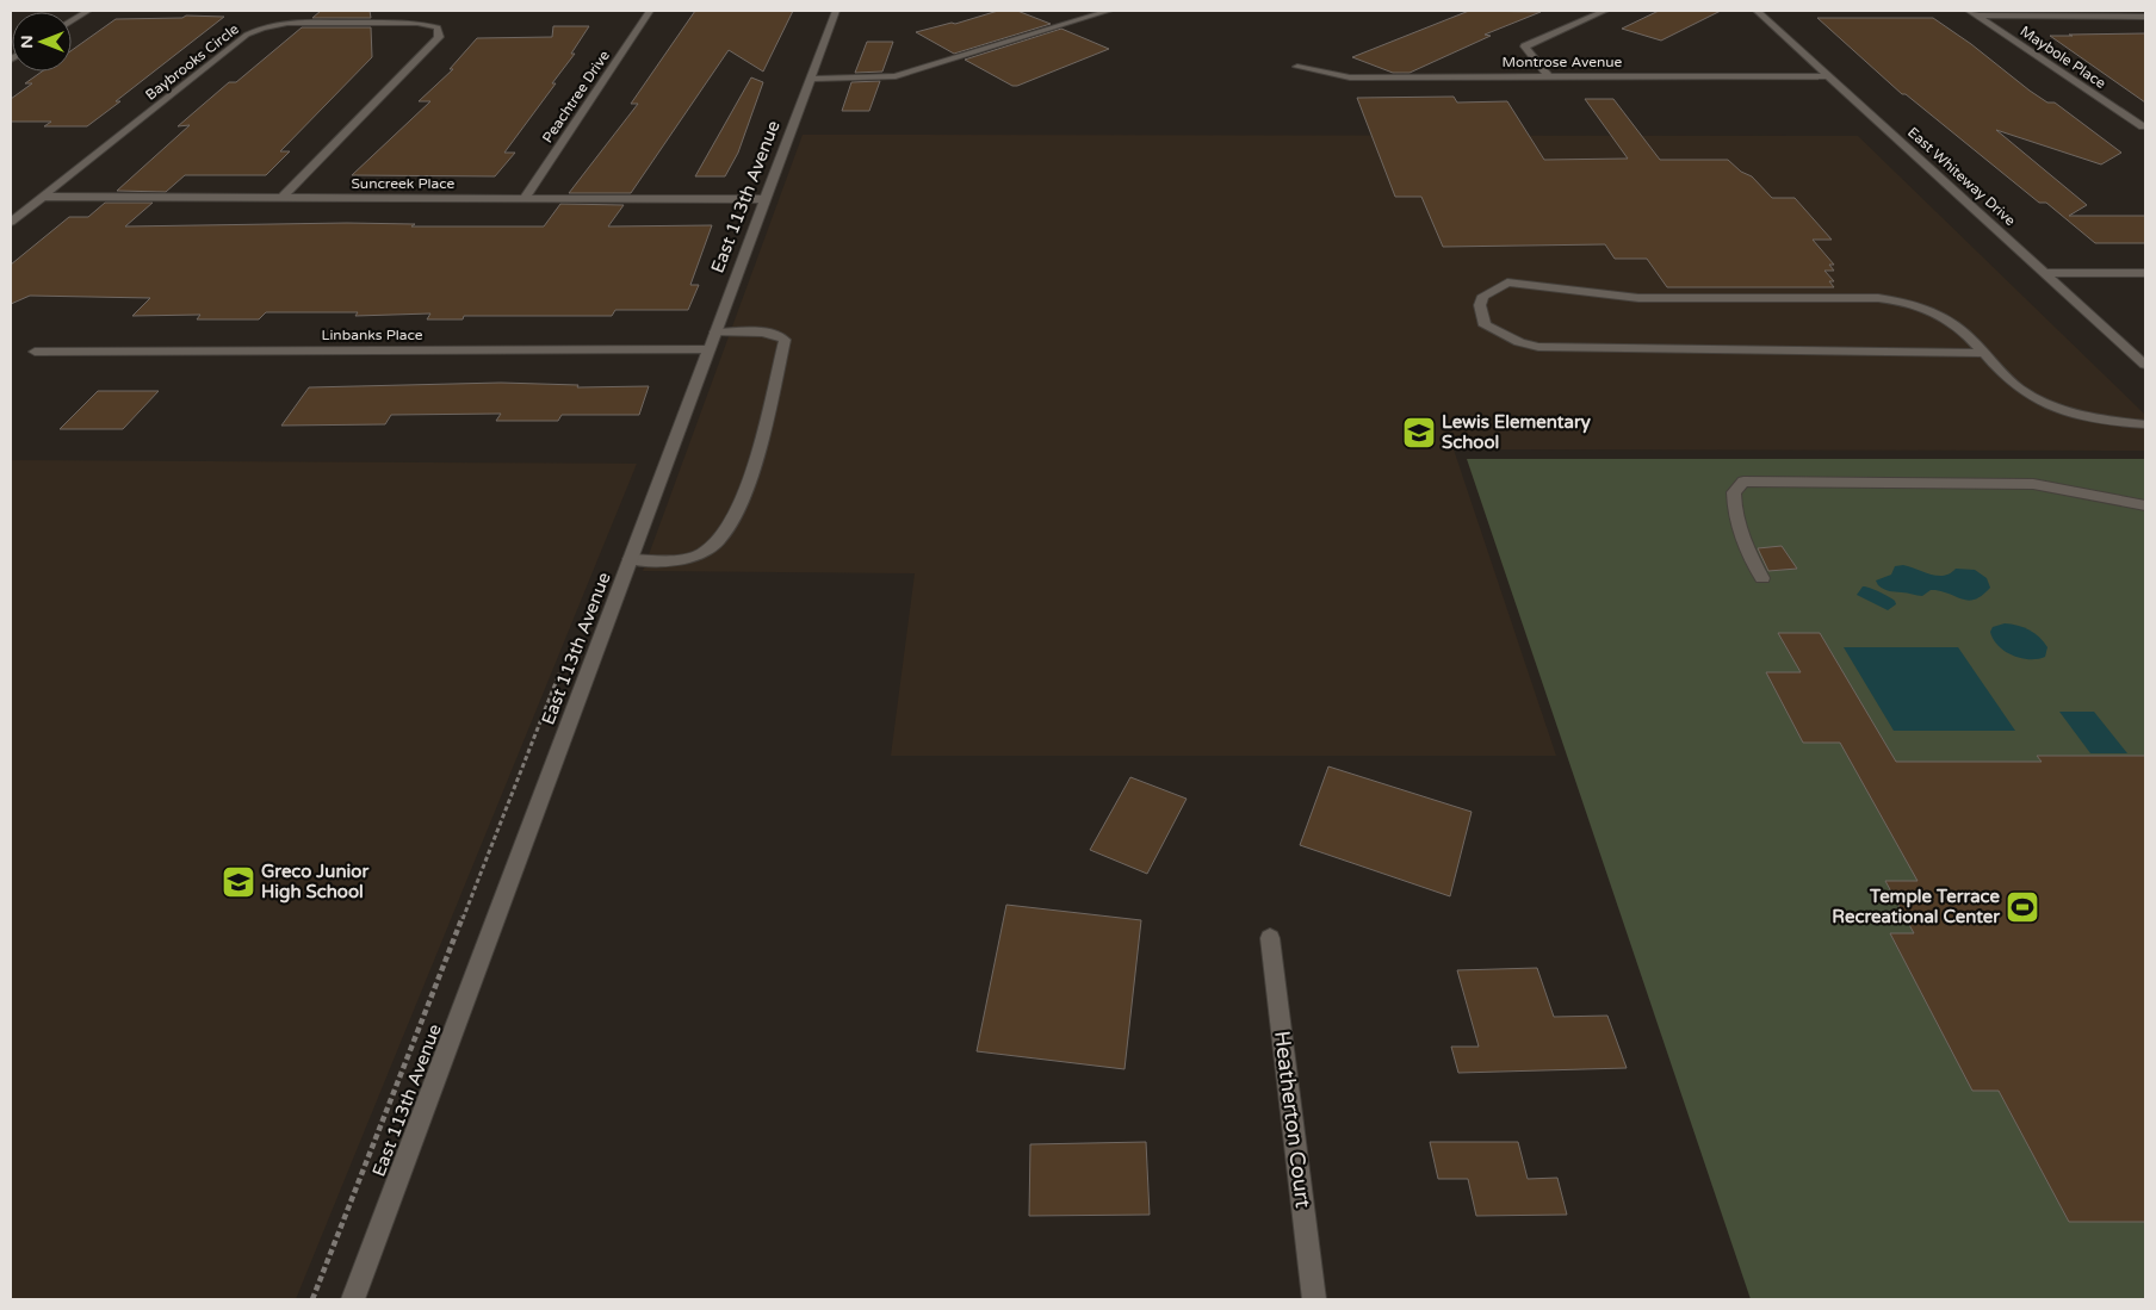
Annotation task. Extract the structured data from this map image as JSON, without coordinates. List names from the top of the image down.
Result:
{
  "streets": {
    "street": [
      "Maybole Place",
      "Baybrooks Circle",
      "Montrose Avenue",
      "Peachtree Drive",
      "East Whiteway Drive",
      "Suncreek Place",
      "East 113th Avenue",
      "Linbanks Place",
      "Heatherton Court"
    ]
  },
  "crossings": [
    ["Baybrooks Circle", "Suncreek Place"],
    ["Montrose Avenue", "East Whiteway Drive"],
    ["Peachtree Drive", "Suncreek Place"],
    ["Suncreek Place", "East 113th Avenue"],
    ["East 113th Avenue", "Linbanks Place"]
  ],
  "places": {
    "school or university": ["Lewis Elementary School", "Greco Junior High School"],
    "sports": ["Temple Terrace Recreational Center"]
  },
  "north": "left"
}
